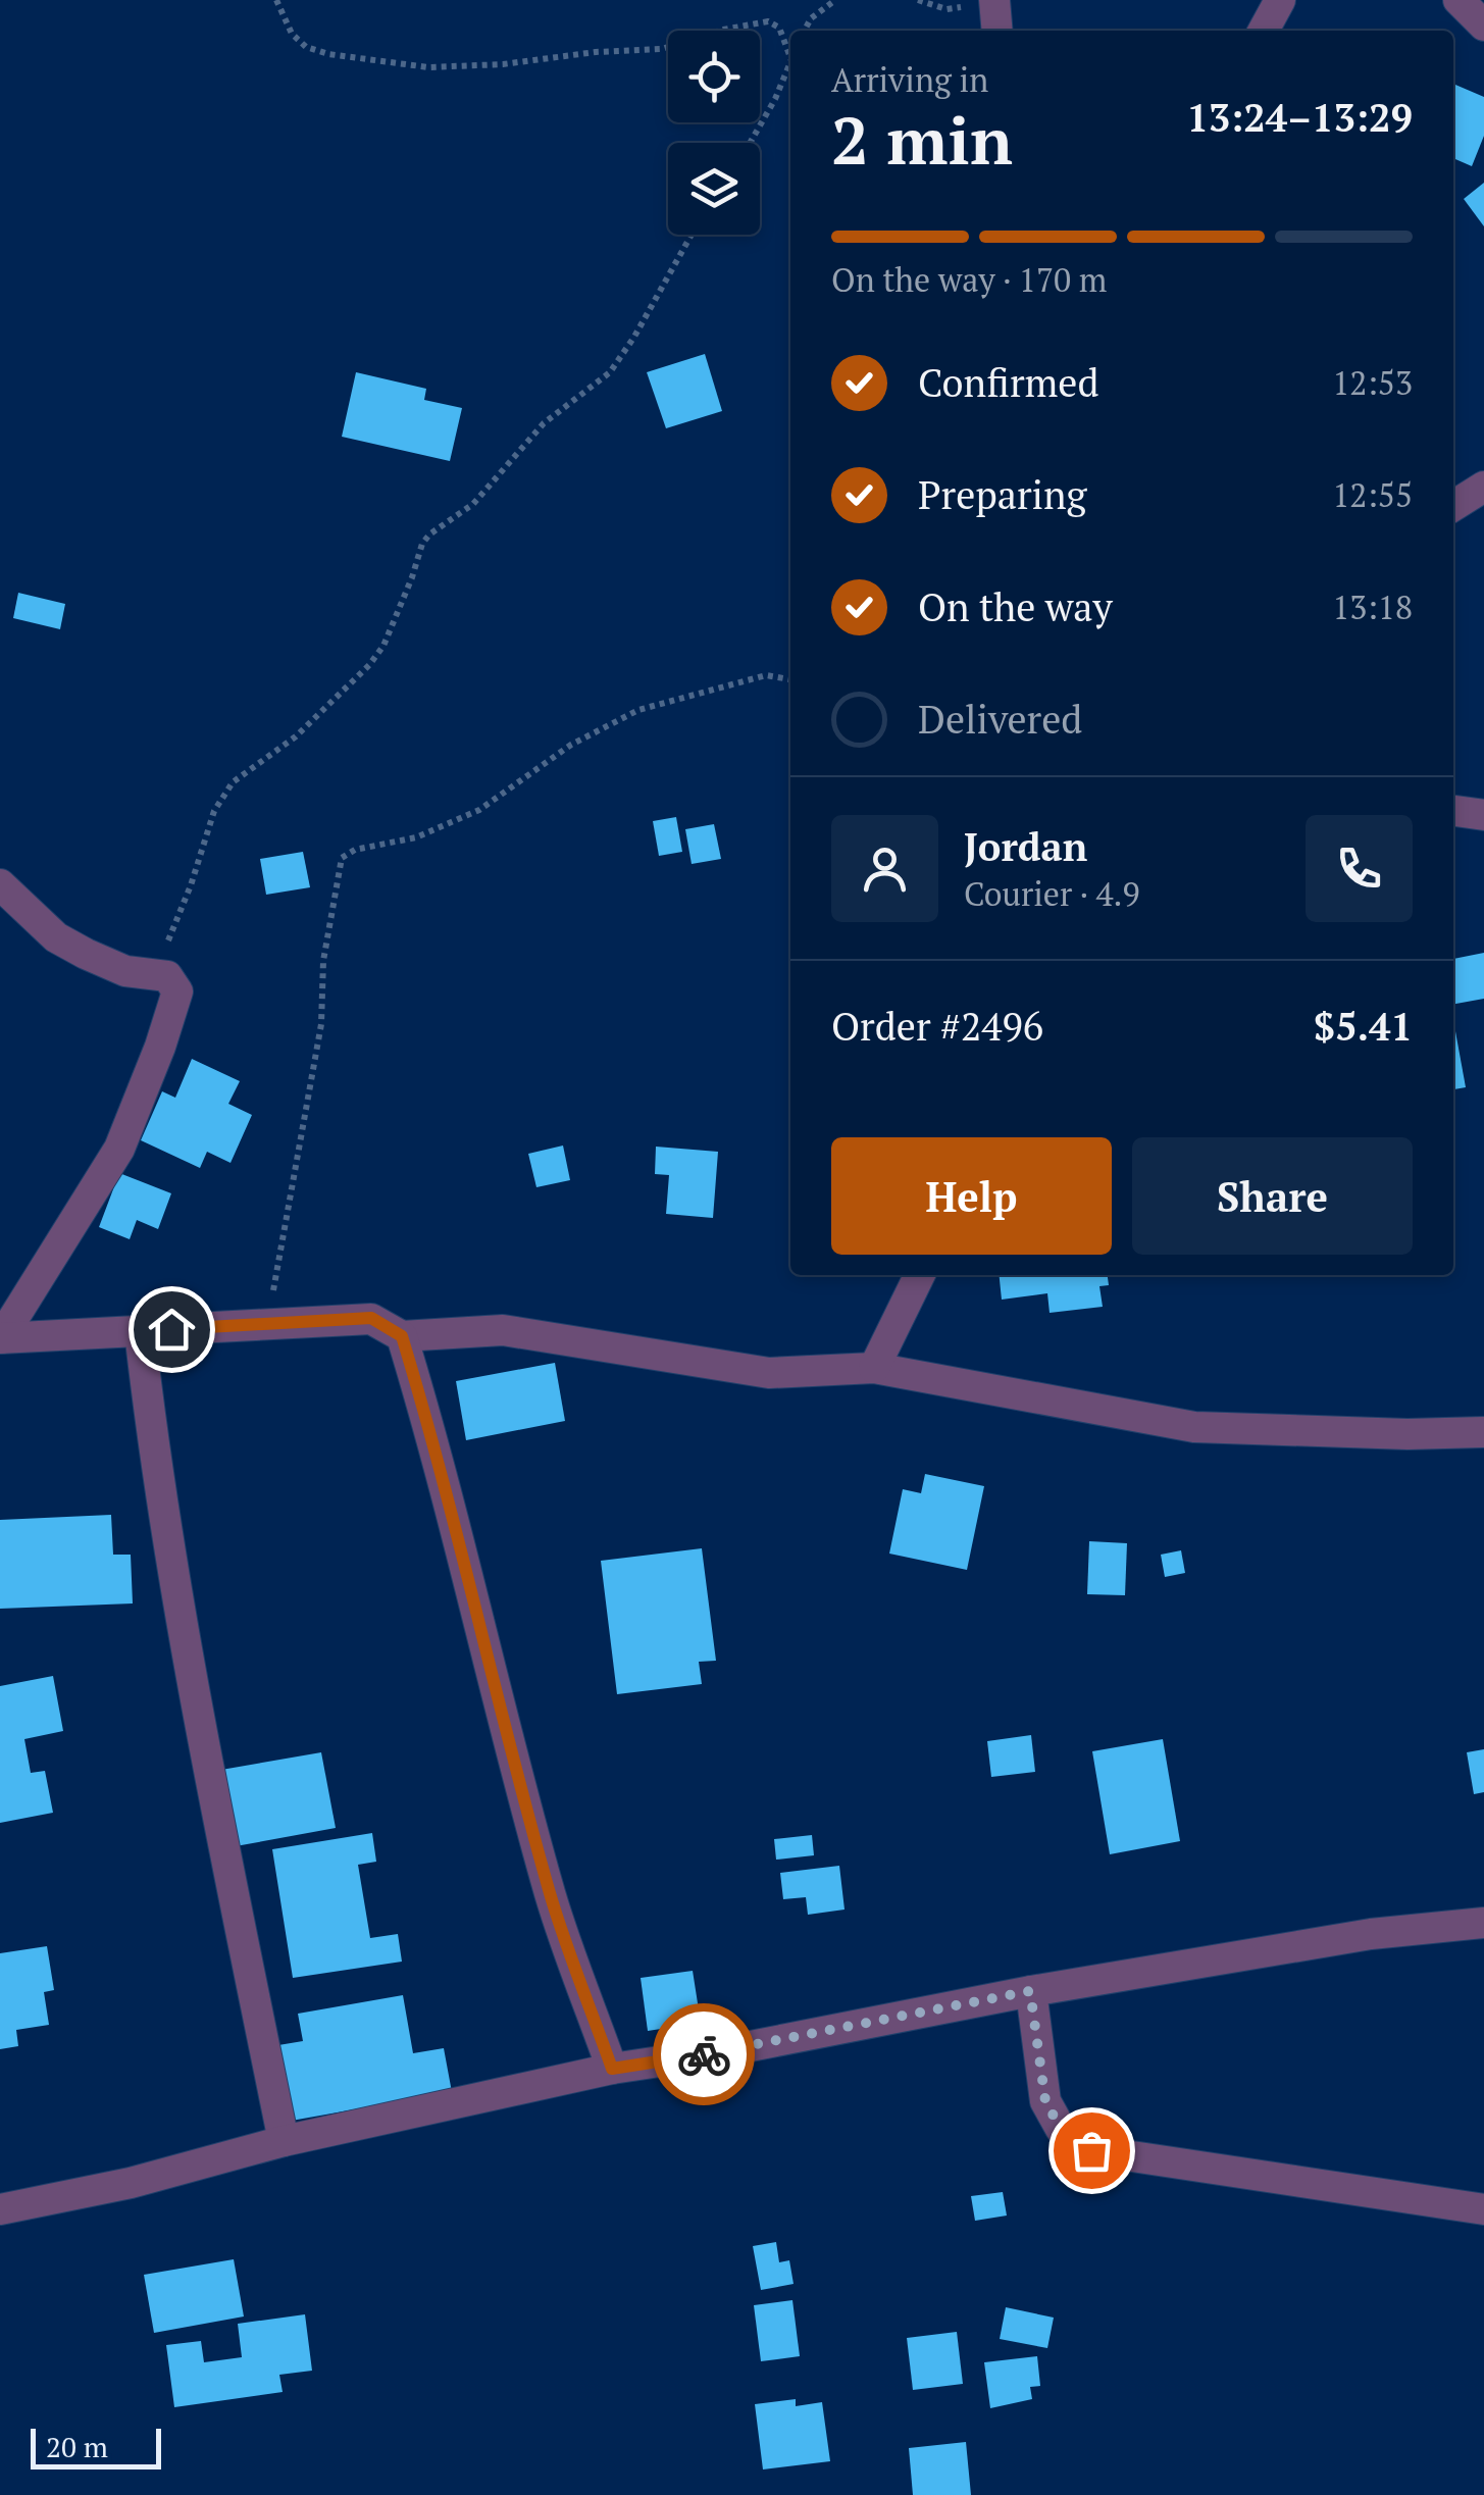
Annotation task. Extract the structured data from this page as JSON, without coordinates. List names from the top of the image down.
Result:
{
  "scale_bar": "20 m",
  "page": {
    "heading": ["2 min", "Arriving in", "13:24–13:29"],
    "panel": [
      "Jordan",
      "Courier · 4.9",
      "Order #2496",
      "$5.41"
    ],
    "bar": "On the way · 170 m",
    "list": [
      ["Confirmed", "12:53"],
      ["Preparing", "12:55"],
      ["On the way", "13:18"],
      "Delivered"
    ],
    "buttons": ["Help", "Share"],
    "scale": "20 m"
  }
}
